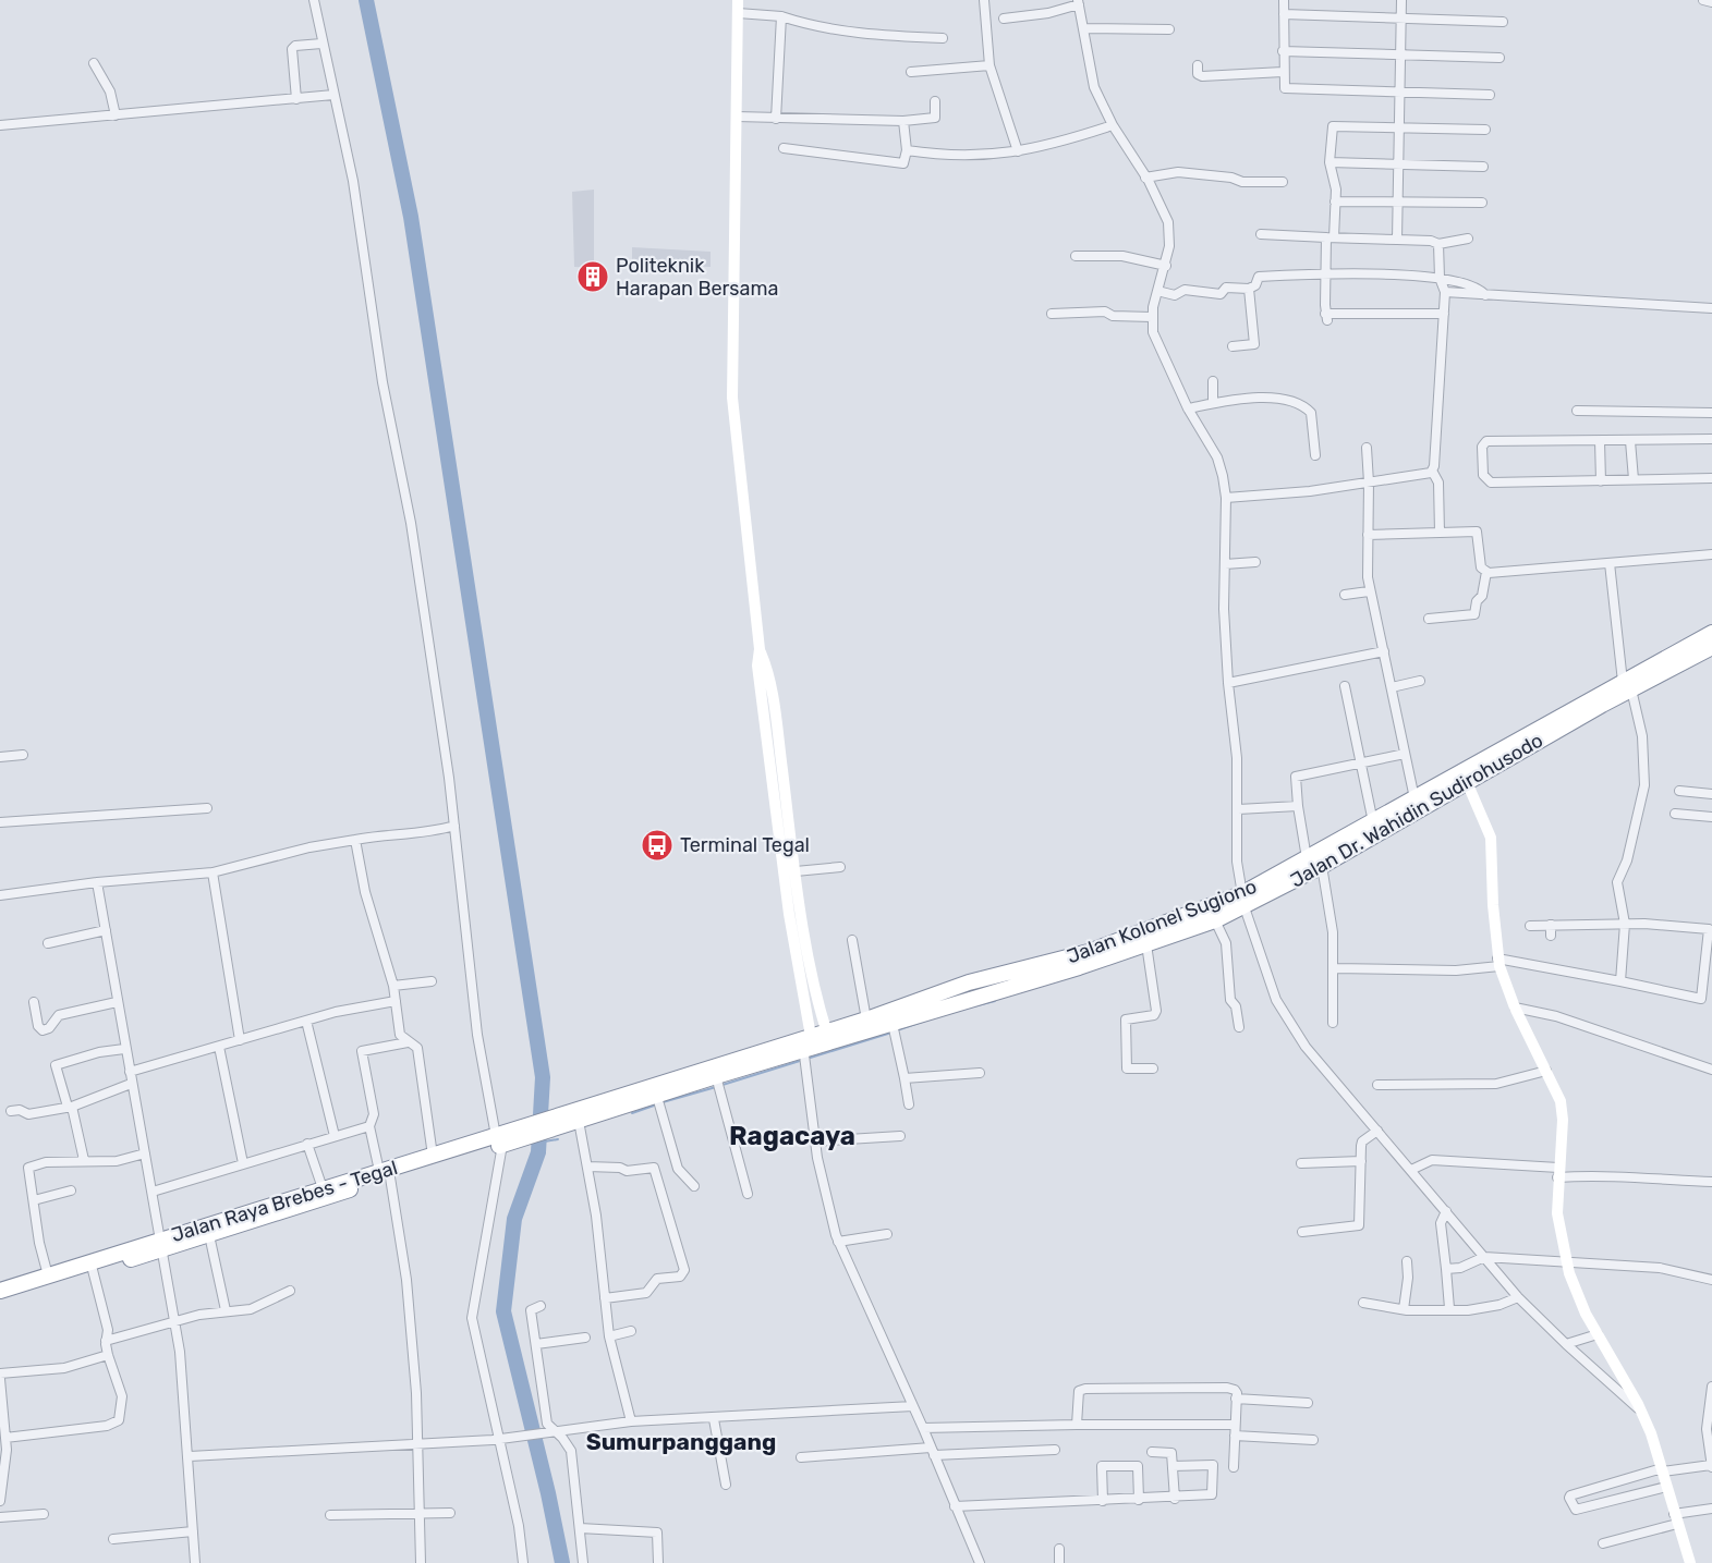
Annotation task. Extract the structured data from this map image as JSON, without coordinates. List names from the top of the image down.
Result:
{
  "streets": {
    "highway": ["Jalan Dr. Wahidin Sudirohusodo", "Jalan Kolonel Sugiono", "Jalan Raya Brebes - Tegal"]
  },
  "crossings": [
    ["Jalan Dr. Wahidin Sudirohusodo", "Jalan Kolonel Sugiono"]
  ],
  "districts": ["Ragacaya", "Sumurpanggang"],
  "places": {
    "building": ["Politeknik Harapan Bersama"],
    "bus stop": ["Terminal Tegal"]
  }
}
